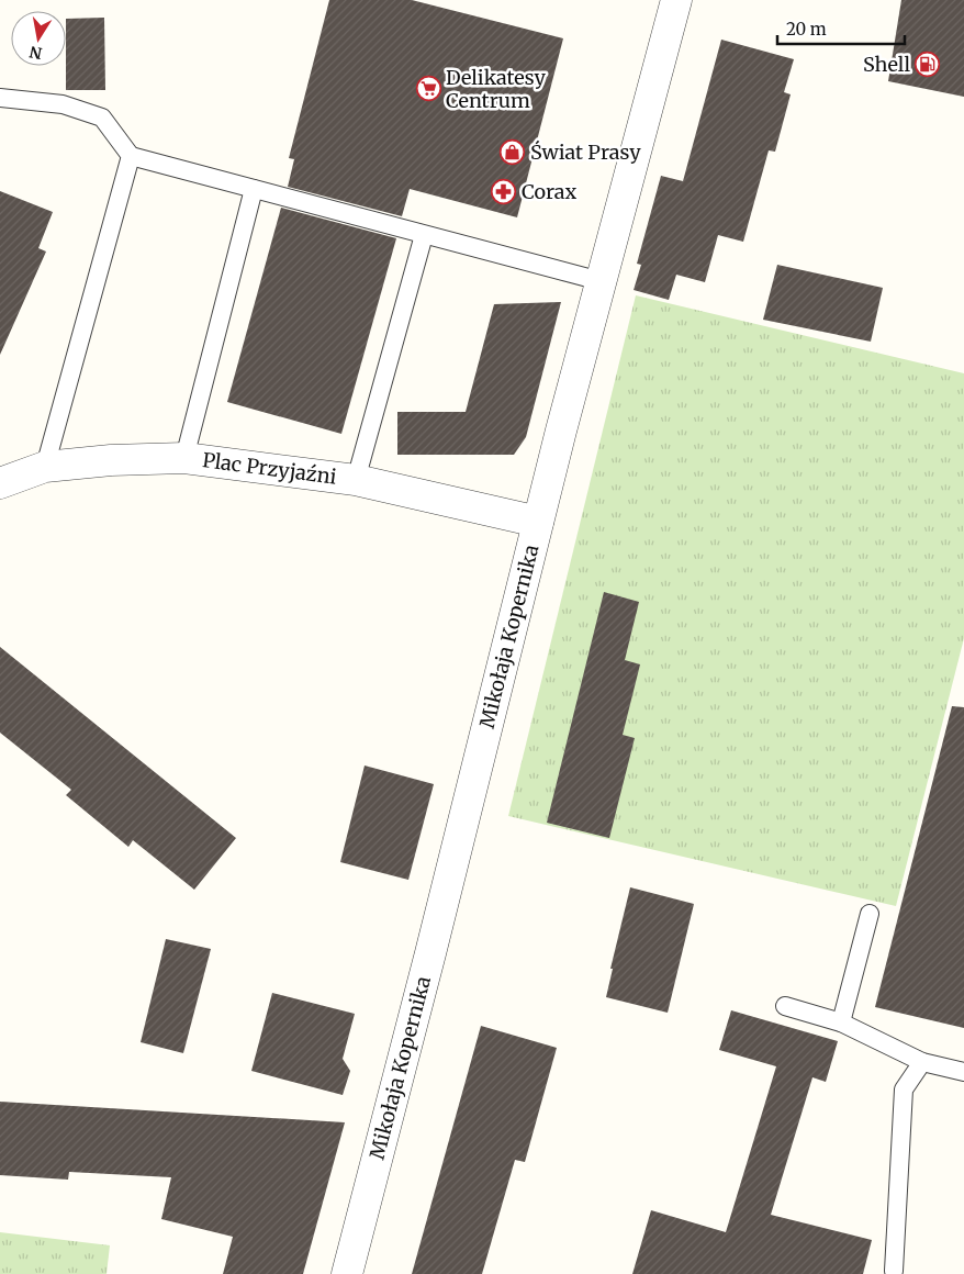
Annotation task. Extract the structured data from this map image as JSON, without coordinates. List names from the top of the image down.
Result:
{
  "streets": {
    "street": ["Plac Przyjaźni", "Mikołaja Kopernika"]
  },
  "crossings": [
    ["Plac Przyjaźni", "Mikołaja Kopernika"]
  ],
  "places": {
    "fuel station": ["Shell"],
    "supermarket": ["Delikatesy Centrum"],
    "shop": ["Świat Prasy"],
    "pharmacy": ["Corax"]
  },
  "scale_bar": "20 m",
  "north": "bottom"
}
